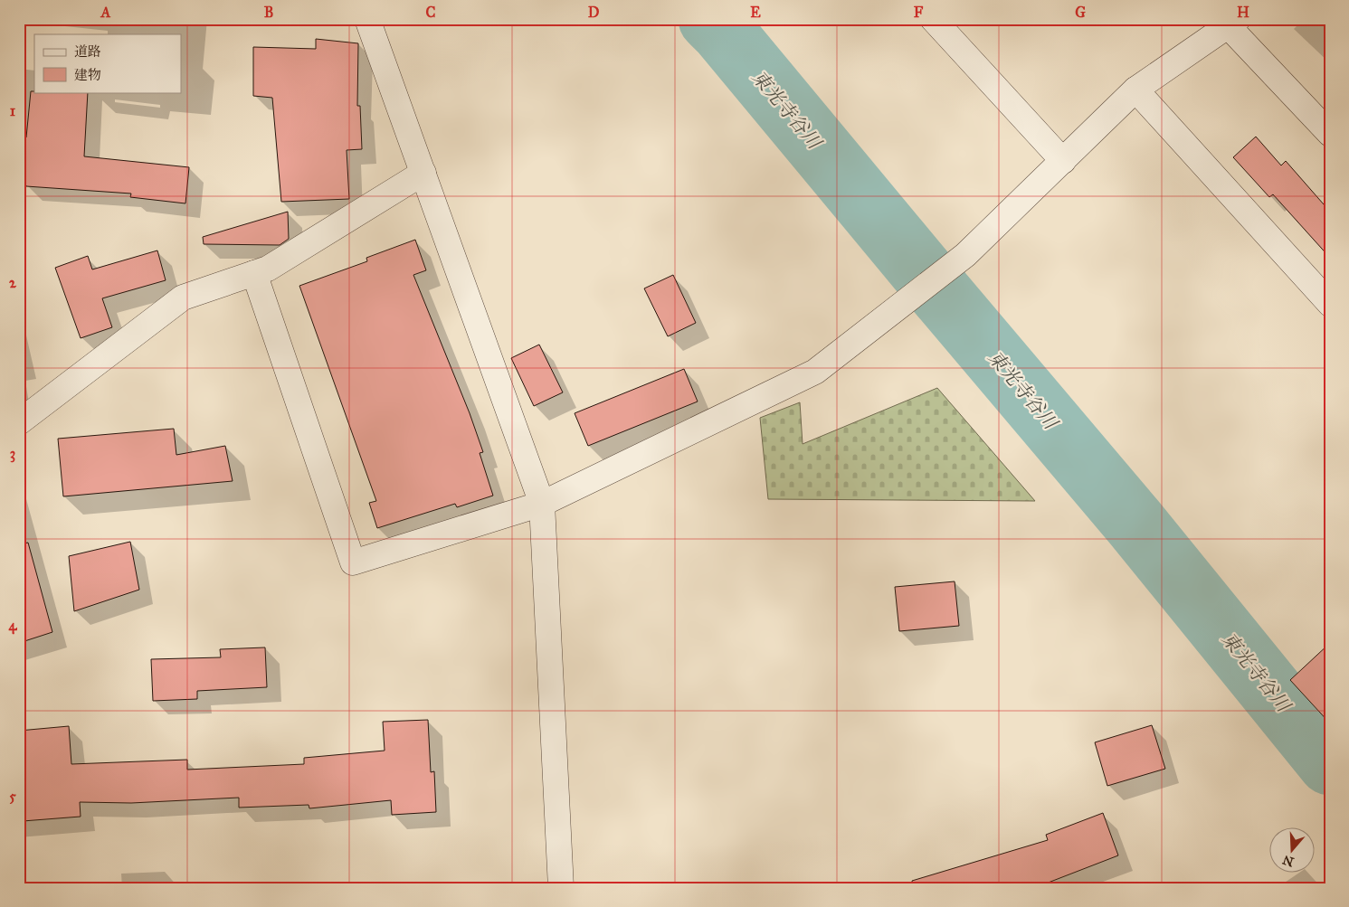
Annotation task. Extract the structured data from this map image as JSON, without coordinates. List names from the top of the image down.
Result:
{
  "water": ["東光寺谷川"],
  "legend": ["道路", "建物"],
  "north": "bottom",
  "grid": {
    "columns": [
      "A",
      "B",
      "C",
      "D",
      "E",
      "F",
      "G",
      "H"
    ],
    "rows": [
      "1",
      "2",
      "3",
      "4",
      "5"
    ]
  }
}
